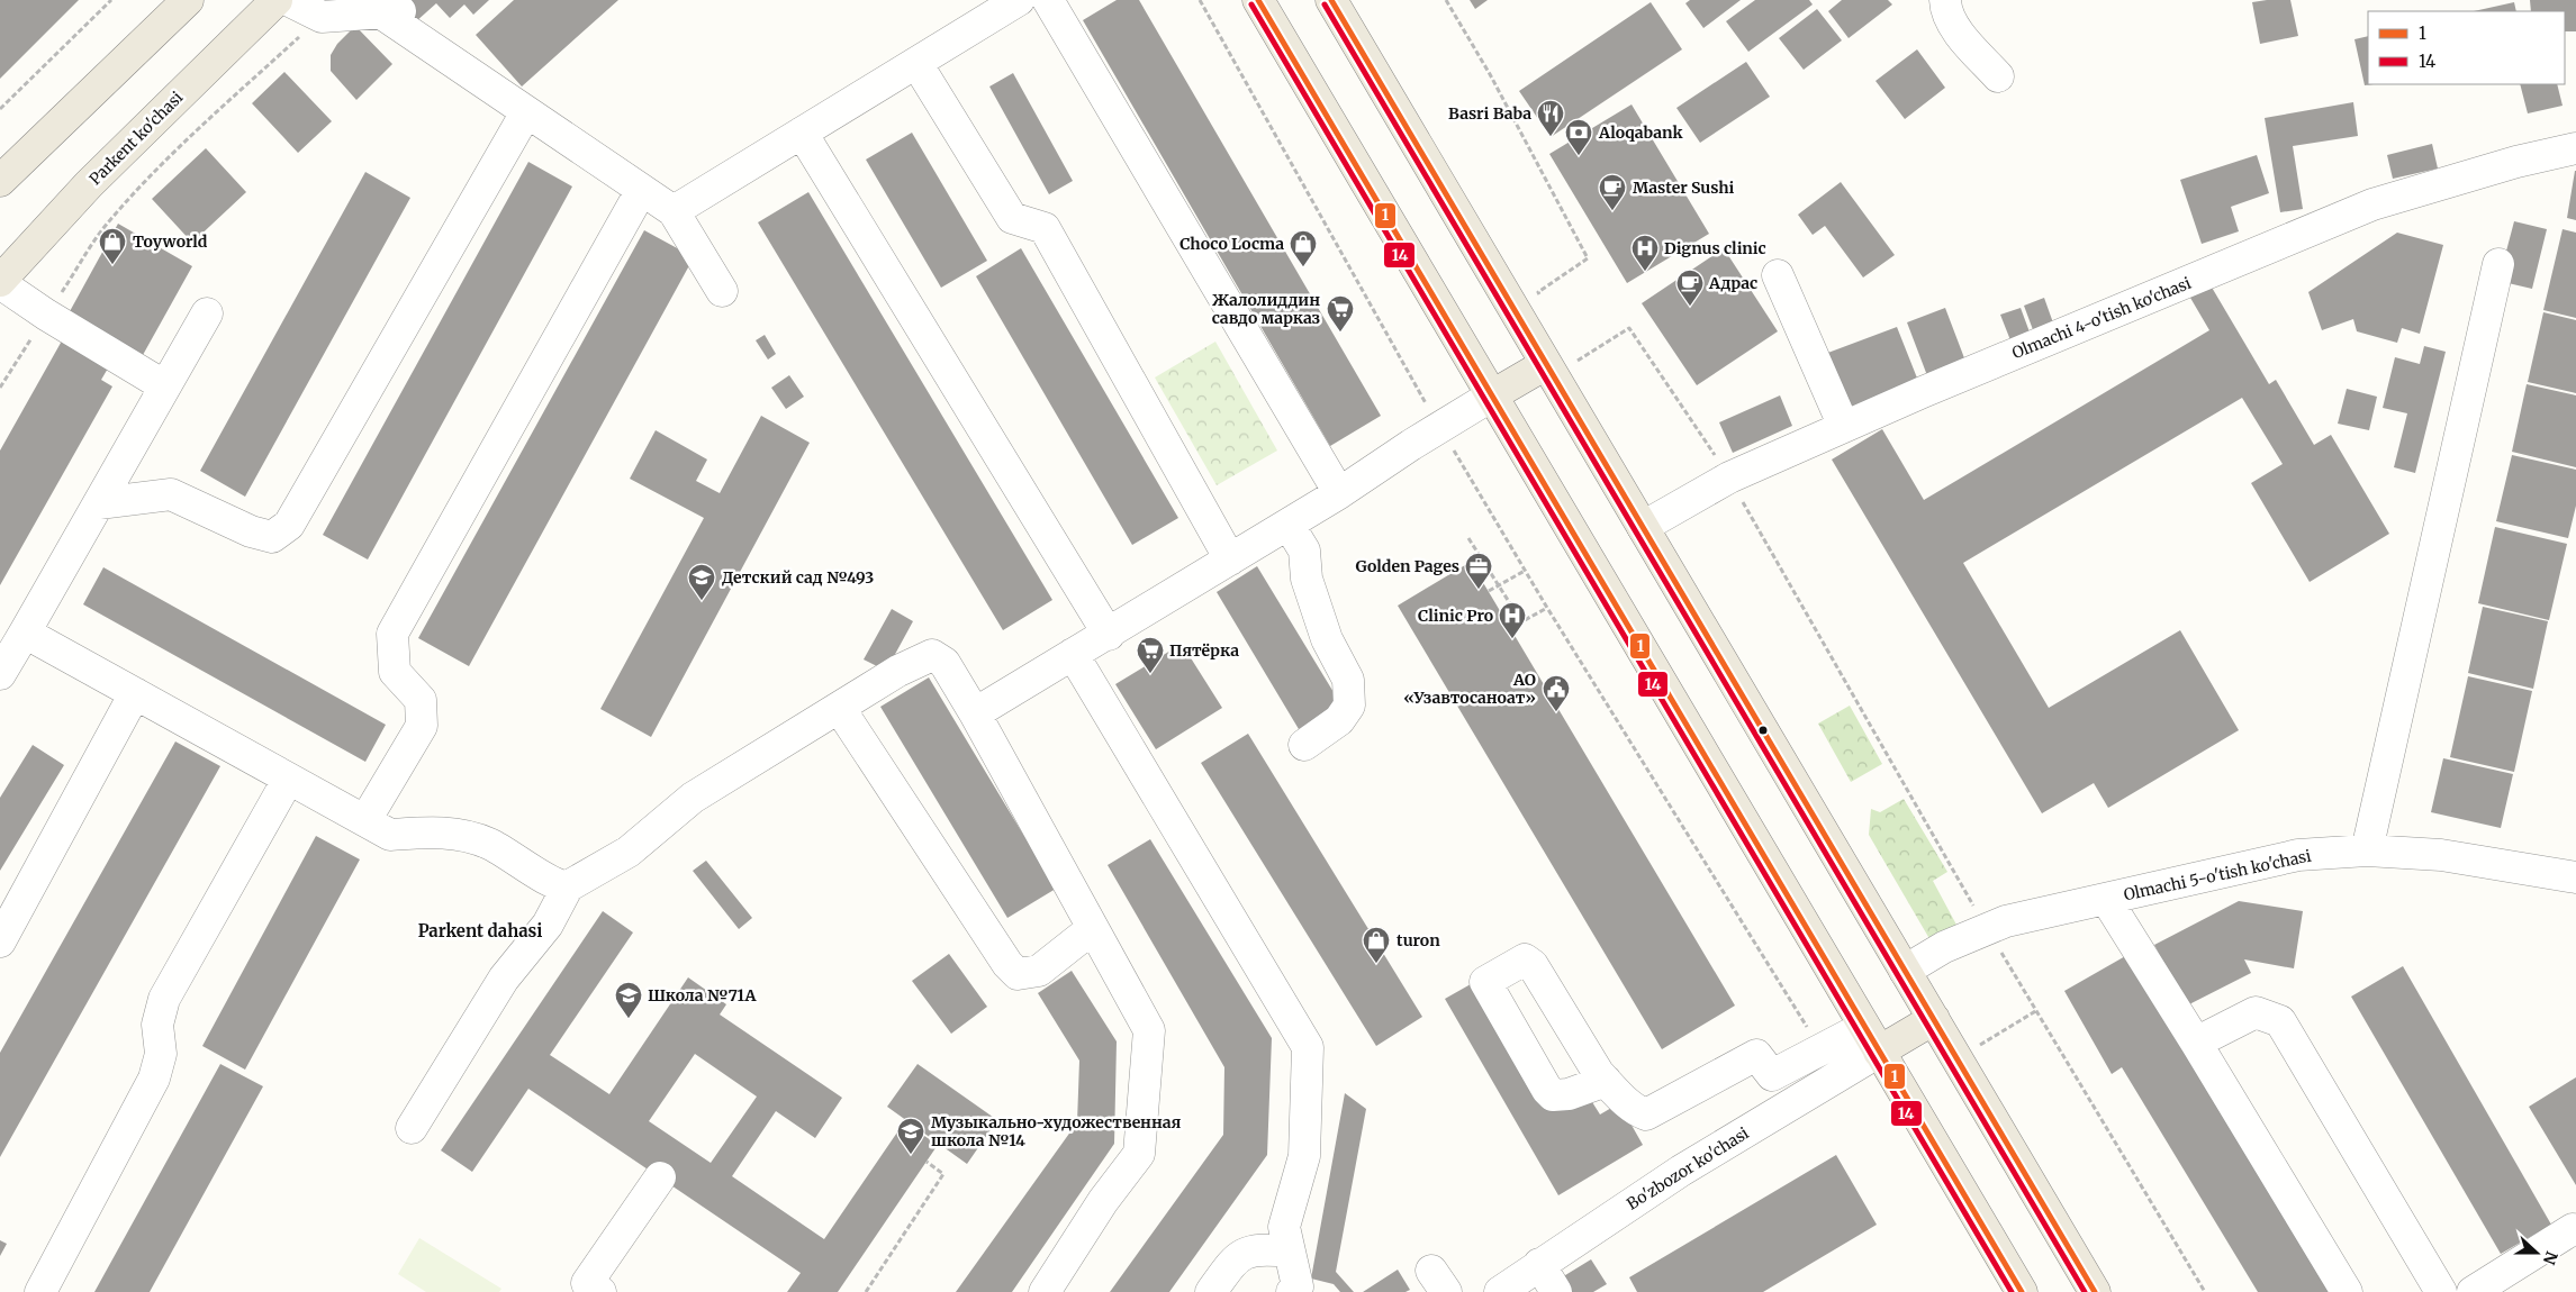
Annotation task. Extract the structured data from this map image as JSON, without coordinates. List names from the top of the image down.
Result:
{
  "streets": {
    "main road": ["Parkent ko'chasi"],
    "street": ["Olmachi 4-o'tish ko'chasi", "Olmachi 5-o'tish ko'chasi", "Bo'zbozor ko'chasi"]
  },
  "districts": ["Parkent dahasi"],
  "places": {
    "restaurant": ["Basri Baba"],
    "bank": ["Aloqabank"],
    "cafe": ["Master Sushi", "Адрас"],
    "shop": ["Toyworld", "Choco Locma", "turon"],
    "hospital": ["Dignus clinic", "Clinic Pro"],
    "supermarket": ["Жалолиддин савдо марказ", "Пятёрка"],
    "office": ["Golden Pages"],
    "school or university": ["Детский сад №493", "Школа №71А", "Музыкально-художественная школа №14"],
    "public building": ["АО «Узавтосаноат»"]
  },
  "lines": ["transit line 1", "transit line 14"],
  "legend": ["1", "14"],
  "north": "right"
}
